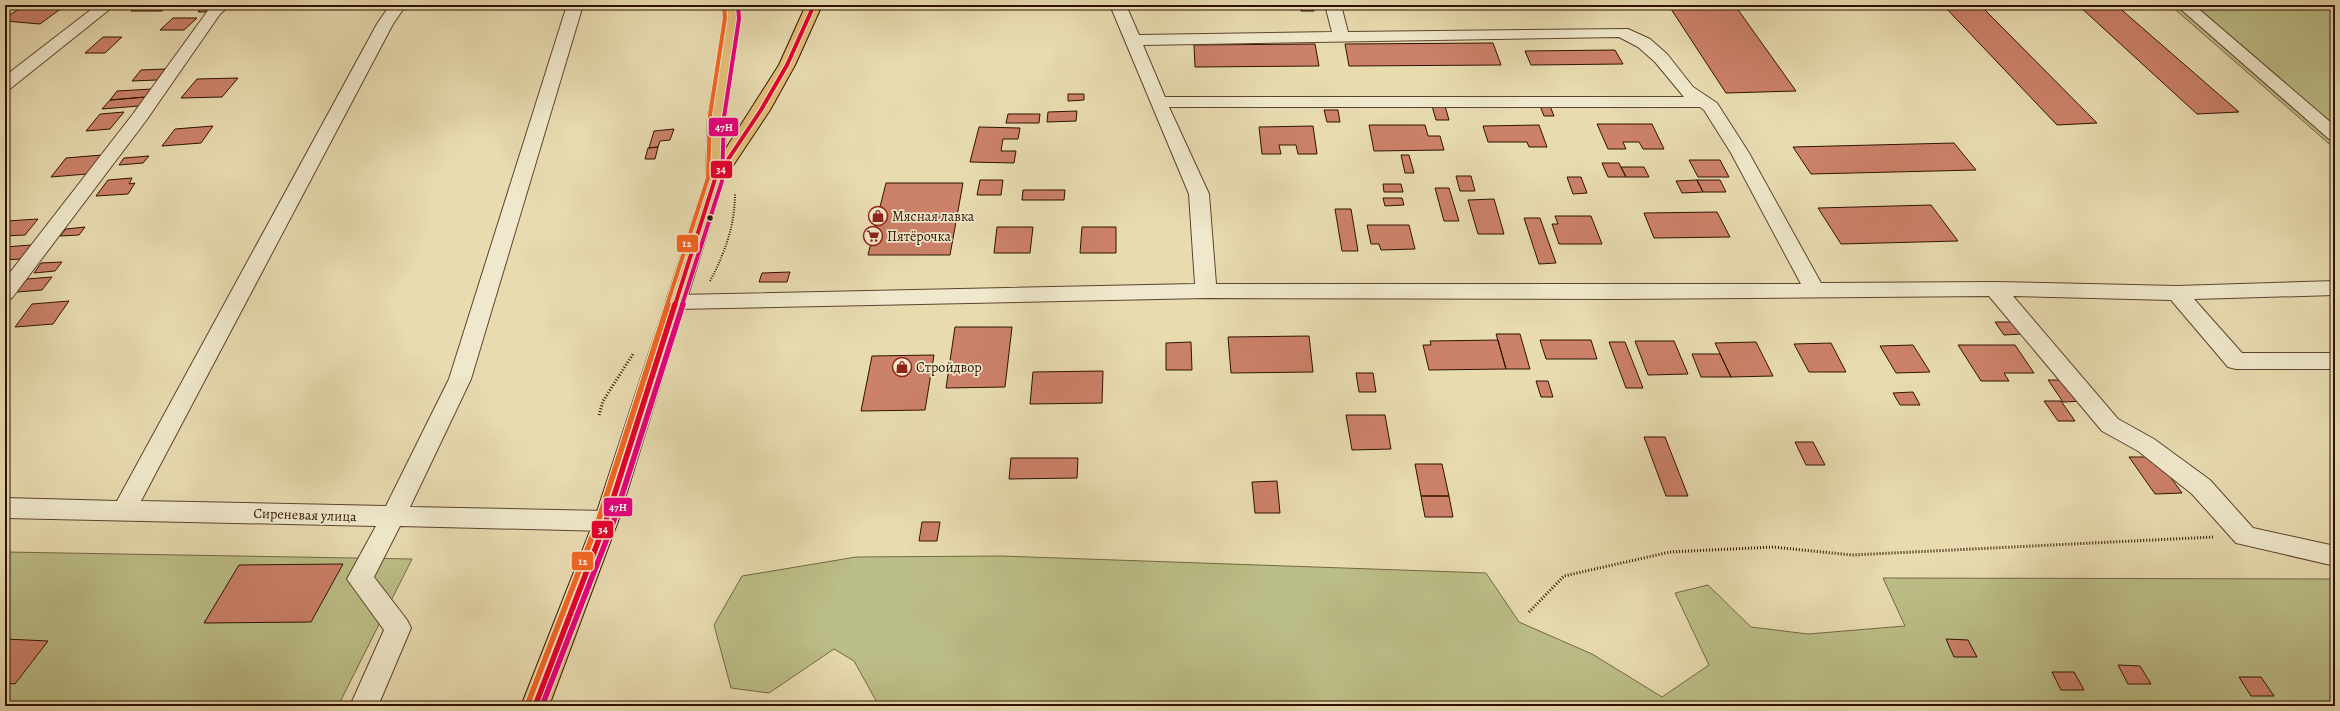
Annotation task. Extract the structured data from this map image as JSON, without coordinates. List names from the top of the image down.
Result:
{
  "streets": {
    "street": ["Сиреневая улица"]
  },
  "places": {
    "shop": ["Мясная лавка", "Стройдвор"],
    "supermarket": ["Пятёрочка"]
  },
  "lines": ["transit line 34", "transit line 47Н", "transit line 12"]
}
